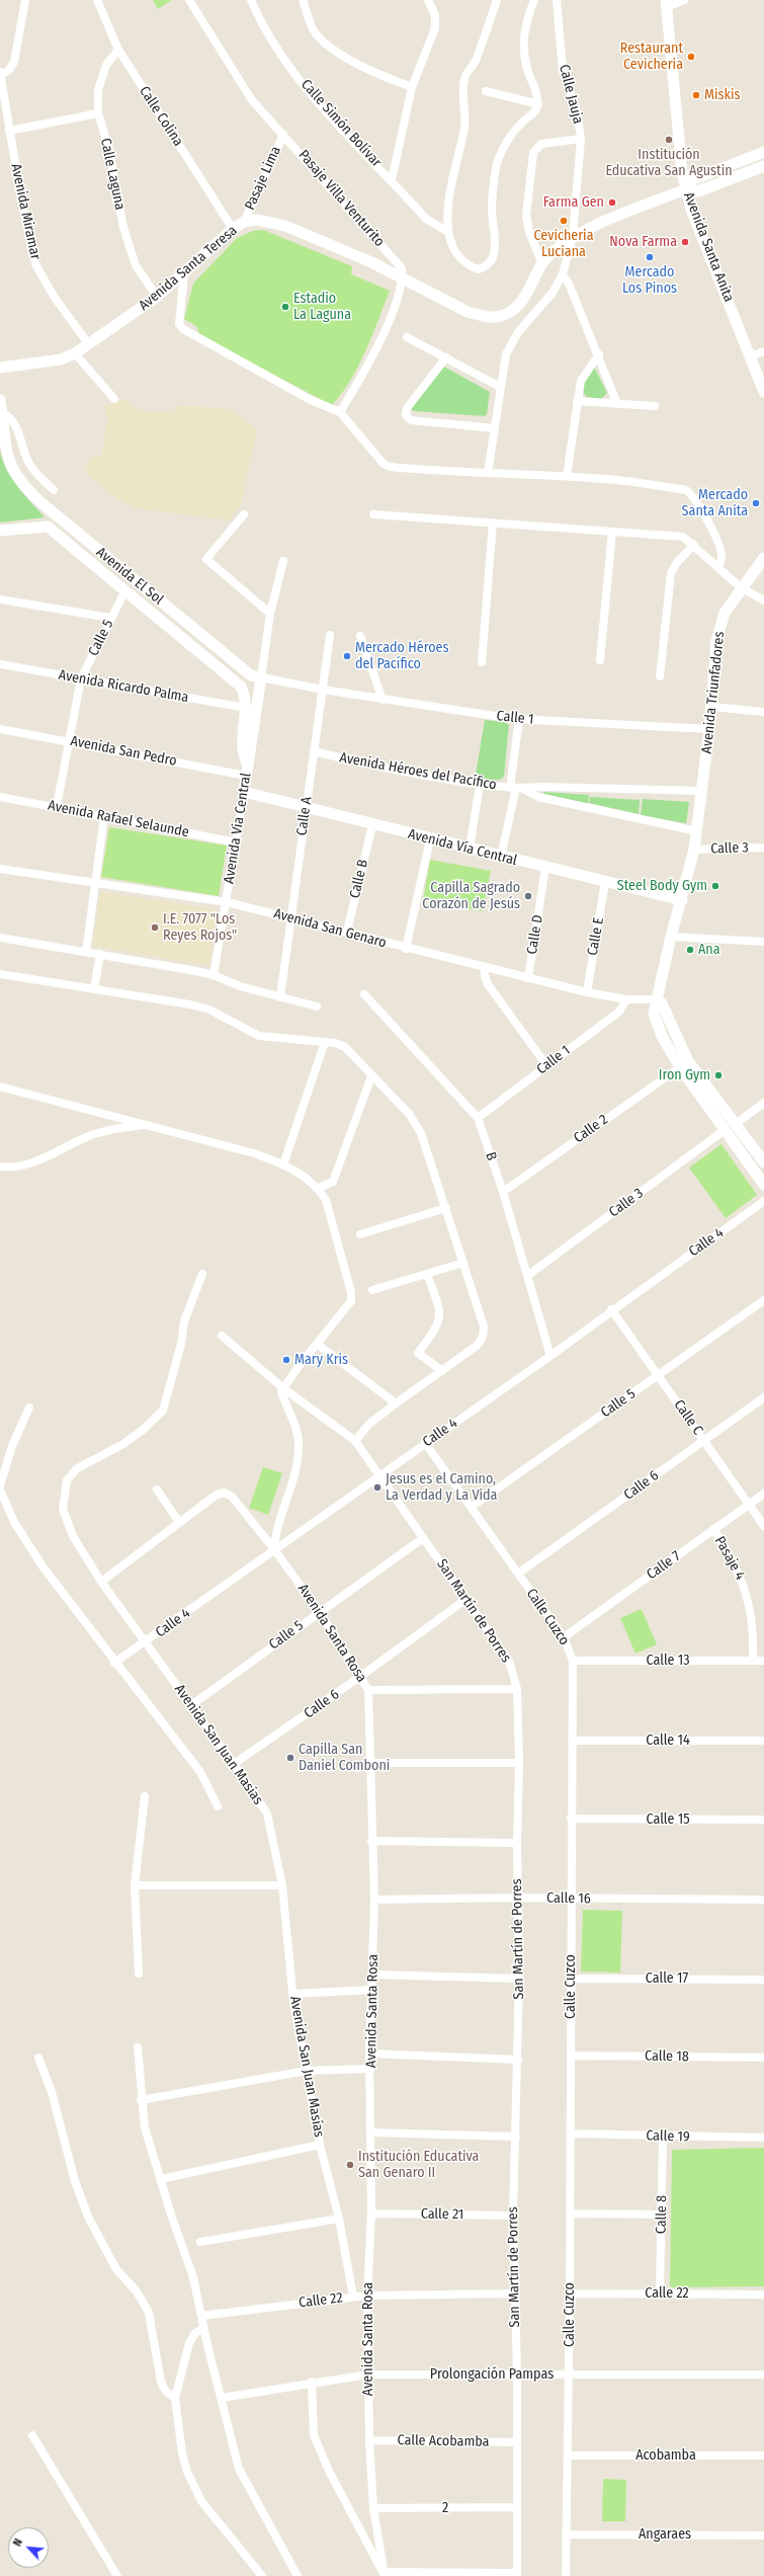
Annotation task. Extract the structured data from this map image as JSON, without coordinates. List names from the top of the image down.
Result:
{
  "streets": {
    "street": [
      "Calle Jauja",
      "Calle Colina",
      "Calle Simón Bolívar",
      "Calle Laguna",
      "Pasaje Lima",
      "Pasaje Villa Venturito",
      "Avenida Miramar",
      "Avenida Santa Anita",
      "Avenida Santa Teresa",
      "Avenida El Sol",
      "Calle 5",
      "Avenida Ricardo Palma",
      "Avenida Triunfadores",
      "Calle 1",
      "Avenida San Pedro",
      "Avenida Héroes del Pacífico",
      "Calle A",
      "Avenida Rafael Selaunde",
      "Avenida Via Central",
      "Avenida Vía Central",
      "Calle 3",
      "Calle B",
      "Avenida San Genaro",
      "Calle D",
      "Calle E",
      "Calle 2",
      "B",
      "Calle 4",
      "Calle C",
      "Calle 6",
      "Pasaje 4",
      "Calle 7",
      "San Martín de Porres",
      "Calle Cuzco",
      "Avenida Santa Rosa",
      "Calle 13",
      "Calle 14",
      "Avenida San Juan Masías",
      "Calle 15",
      "Calle 16",
      "Calle 17",
      "Calle 18",
      "Calle 19",
      "Calle 21",
      "Calle 8",
      "Calle 22",
      "Prolongación Pampas",
      "Calle Acobamba",
      "Acobamba",
      "2",
      "Angaraes"
    ]
  },
  "crossings": [
    ["Calle Jauja", "Avenida Santa Teresa"],
    ["Calle Colina", "Calle Laguna"],
    ["Calle Colina", "Avenida Santa Teresa"],
    ["Calle Laguna", "Avenida Santa Teresa"],
    ["Pasaje Lima", "Pasaje Villa Venturito"],
    ["Pasaje Lima", "Avenida Santa Teresa"],
    ["Pasaje Villa Venturito", "Avenida Santa Teresa"],
    ["Avenida Miramar", "Avenida Santa Teresa"],
    ["Avenida Santa Anita", "Avenida Santa Teresa"],
    ["Avenida El Sol", "Calle 1"],
    ["Avenida El Sol", "Calle A"],
    ["Calle 5", "Avenida Ricardo Palma"],
    ["Calle 5", "Avenida San Pedro"],
    ["Calle 5", "Avenida Rafael Selaunde"],
    ["Calle 5", "Calle C"],
    ["Calle 5", "San Martín de Porres"],
    ["Calle 5", "Calle Cuzco"],
    ["Calle 5", "Avenida Santa Rosa"],
    ["Calle 5", "Avenida San Juan Masías"],
    ["Avenida Ricardo Palma", "Avenida Via Central"],
    ["Avenida Triunfadores", "Calle 1"],
    ["Avenida Triunfadores", "Avenida Héroes del Pacífico"],
    ["Avenida Triunfadores", "Avenida Vía Central"],
    ["Avenida Triunfadores", "Calle 3"],
    ["Avenida Triunfadores", "Avenida San Genaro"],
    ["Avenida Triunfadores", "Calle 2"],
    ["Calle 1", "Calle A"],
    ["Calle 1", "Avenida San Genaro"],
    ["Calle 1", "B"],
    ["Avenida San Pedro", "Avenida Via Central"],
    ["Avenida Héroes del Pacífico", "Calle A"],
    ["Calle A", "Avenida Vía Central"],
    ["Calle A", "Avenida San Genaro"],
    ["Avenida Rafael Selaunde", "Avenida Via Central"],
    ["Avenida Via Central", "Avenida Vía Central"],
    ["Avenida Via Central", "Avenida San Genaro"],
    ["Avenida Vía Central", "Calle B"],
    ["Avenida Vía Central", "Calle D"],
    ["Avenida Vía Central", "Calle E"],
    ["Calle 3", "B"],
    ["Calle B", "Avenida San Genaro"],
    ["Avenida San Genaro", "Calle D"],
    ["Avenida San Genaro", "Calle E"],
    ["Calle 2", "B"],
    ["B", "Calle 4"],
    ["Calle 4", "Calle C"],
    ["Calle 4", "San Martín de Porres"],
    ["Calle 4", "Calle Cuzco"],
    ["Calle 4", "Avenida Santa Rosa"],
    ["Calle 4", "Avenida San Juan Masías"],
    ["Calle C", "Calle 6"],
    ["Calle C", "Calle 7"],
    ["Calle 6", "San Martín de Porres"],
    ["Calle 6", "Calle Cuzco"],
    ["Calle 6", "Avenida Santa Rosa"],
    ["Calle 6", "Avenida San Juan Masías"],
    ["Pasaje 4", "Calle 7"],
    ["Pasaje 4", "Calle 13"],
    ["Calle 7", "Calle Cuzco"],
    ["San Martín de Porres", "Calle 16"],
    ["San Martín de Porres", "Calle 21"],
    ["San Martín de Porres", "Calle 22"],
    ["San Martín de Porres", "Prolongación Pampas"],
    ["San Martín de Porres", "Calle Acobamba"],
    ["San Martín de Porres", "2"],
    ["Calle Cuzco", "Calle 13"],
    ["Calle Cuzco", "Calle 14"],
    ["Calle Cuzco", "Calle 15"],
    ["Calle Cuzco", "Calle 16"],
    ["Calle Cuzco", "Calle 17"],
    ["Calle Cuzco", "Calle 18"],
    ["Calle Cuzco", "Calle 19"],
    ["Calle Cuzco", "Calle 22"],
    ["Calle Cuzco", "Prolongación Pampas"],
    ["Calle Cuzco", "Acobamba"],
    ["Calle Cuzco", "Angaraes"],
    ["Avenida Santa Rosa", "Calle 16"],
    ["Avenida Santa Rosa", "Calle 21"],
    ["Avenida Santa Rosa", "Calle 22"],
    ["Avenida Santa Rosa", "Prolongación Pampas"],
    ["Avenida Santa Rosa", "Calle Acobamba"],
    ["Avenida Santa Rosa", "2"],
    ["Avenida San Juan Masías", "Calle 22"],
    ["Calle 19", "Calle 8"],
    ["Calle 8", "Calle 22"]
  ],
  "places": [
    "Restaurant Cevicheria",
    "Miskis",
    "Institución Educativa San Agustin",
    "Farma Gen",
    "Cevicheria Luciana",
    "Nova Farma",
    "Mercado Los Pinos",
    "Estadio La Laguna",
    "Mercado Santa Anita",
    "Mercado Héroes del Pacífico",
    "Steel Body Gym",
    "Capilla Sagrado Corazón de Jesús",
    "I.E. 7077 \"Los Reyes Rojos\"",
    "Ana",
    "Iron Gym",
    "Mary Kris",
    "Jesus es el Camino, La Verdad y La Vida",
    "Capilla San Daniel Comboni",
    "Institución Educativa San Genaro II"
  ],
  "north": "top left"
}
